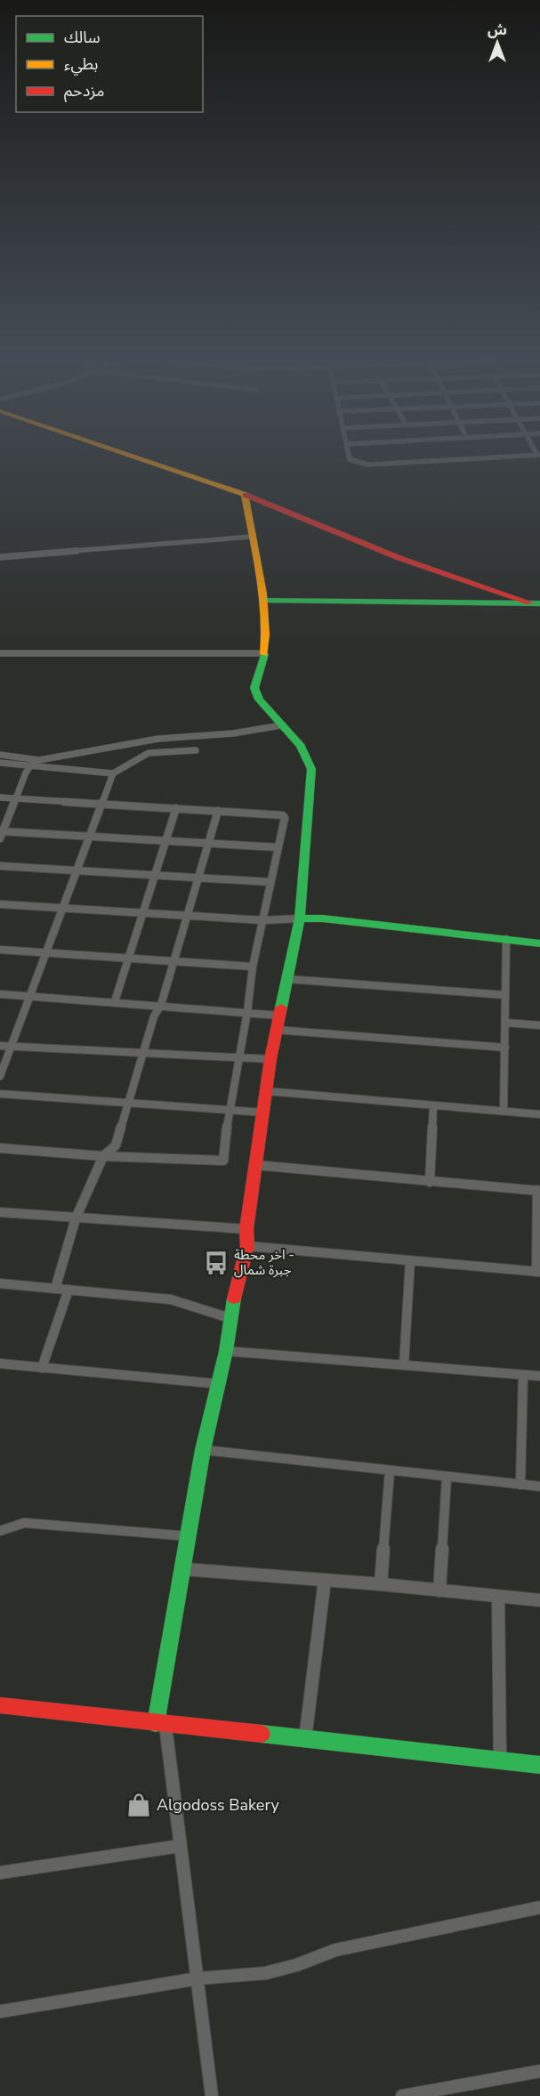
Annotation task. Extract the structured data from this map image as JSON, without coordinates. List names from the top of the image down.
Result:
{
  "places": {
    "bus stop": ["اخر محطة - جبرة شمال"],
    "shop": ["Algodoss Bakery"]
  },
  "legend": ["سالك", "بطيء", "مزدحم"],
  "north": "top"
}
